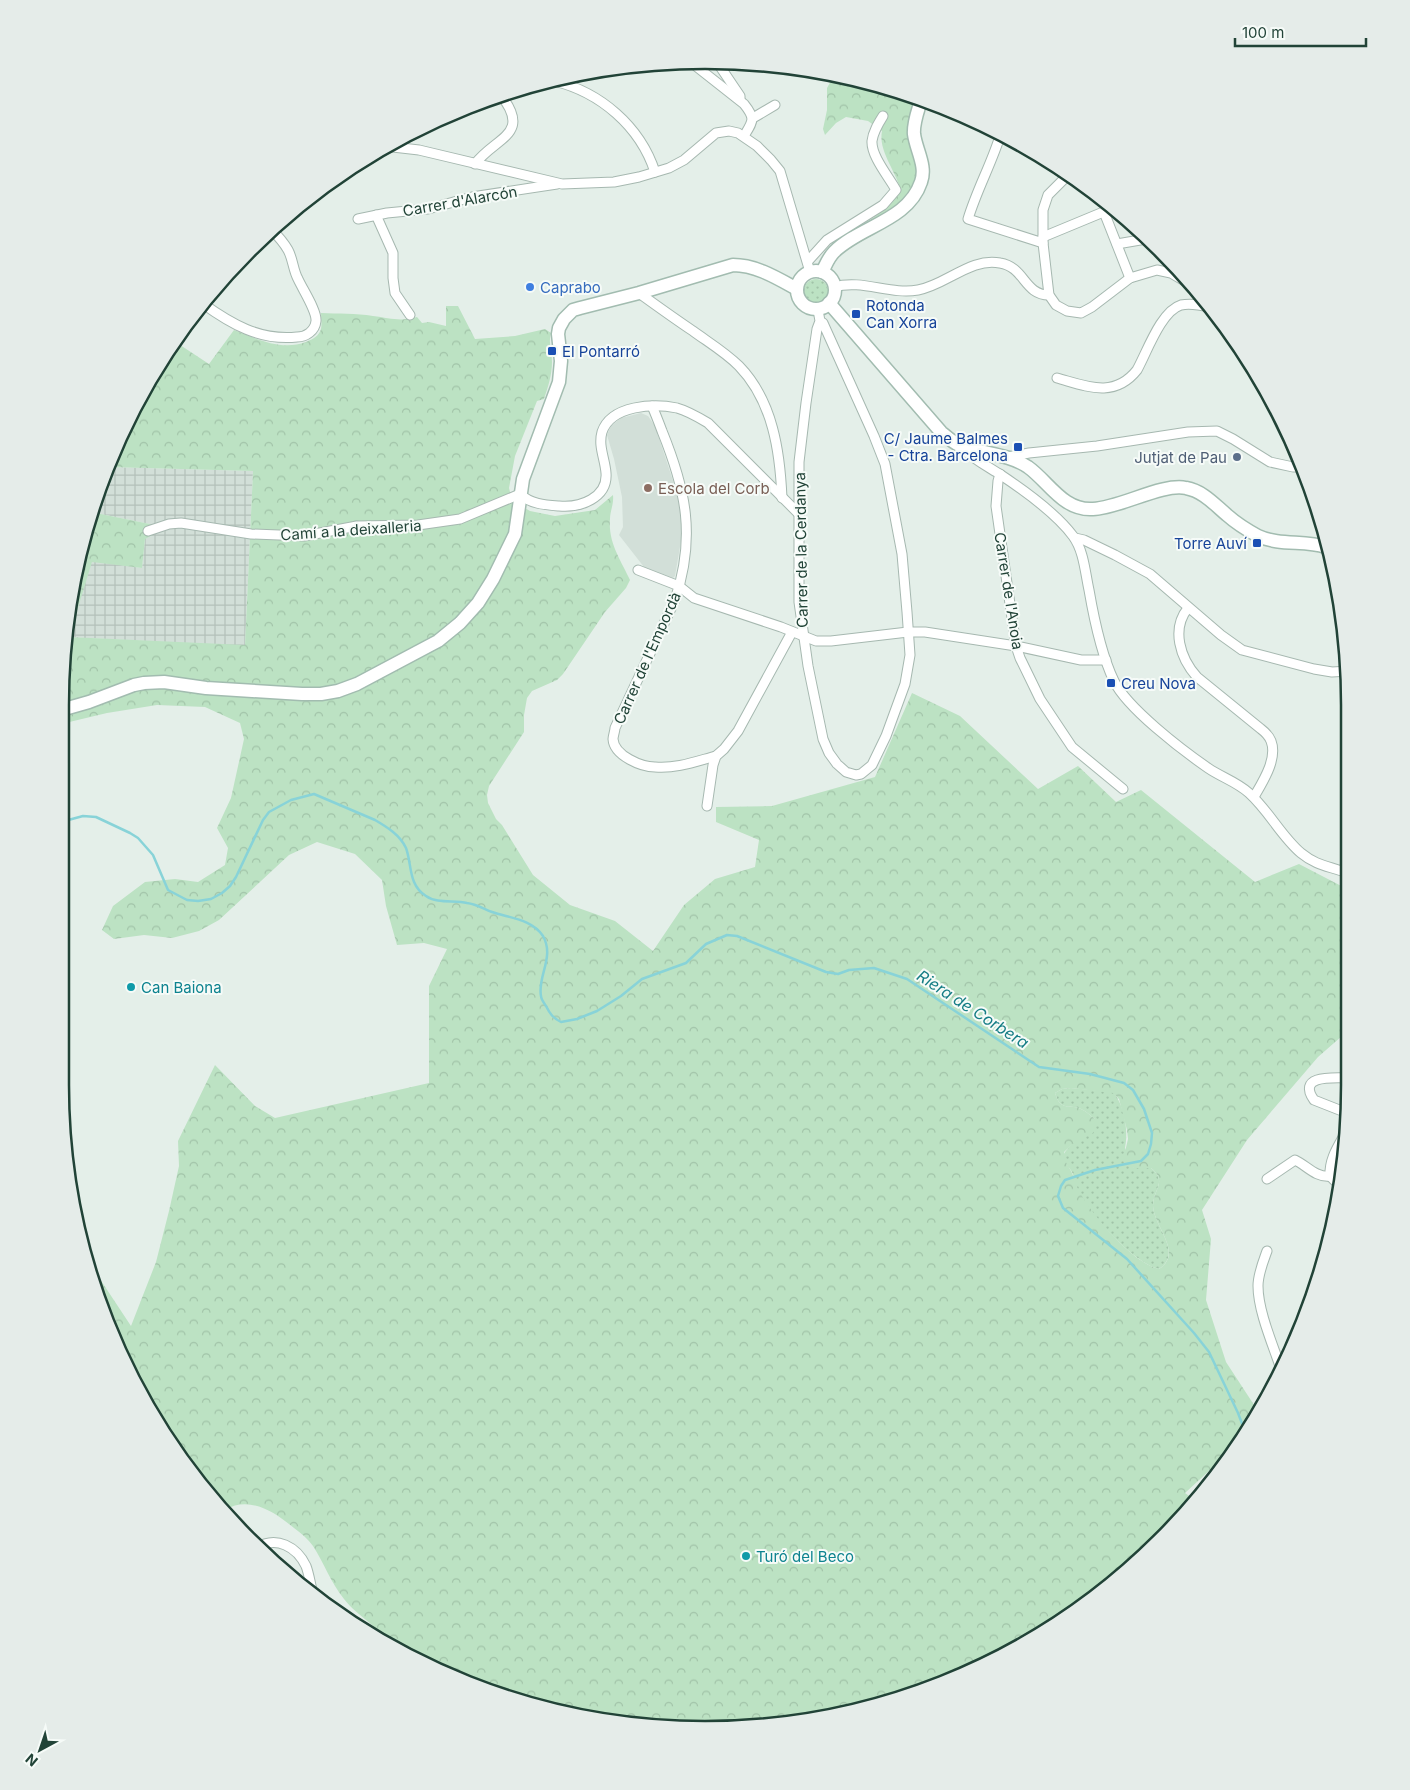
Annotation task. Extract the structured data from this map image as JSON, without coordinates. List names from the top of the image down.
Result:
{
  "streets": {
    "street": [
      "Carrer d'Alarcón",
      "Camí a la deixalleria",
      "Carrer de la Cerdanya",
      "Carrer de l'Anoia",
      "Carrer de l'Empordà"
    ]
  },
  "water": ["Riera de Corbera"],
  "places": {
    "other": [
      "Caprabo",
      "Jutjat de Pau",
      "Escola del Corb",
      "Can Baiona",
      "Turó del Beco"
    ],
    "transit": [
      "Rotonda Can Xorra",
      "El Pontarró",
      "C/ Jaume Balmes - Ctra. Barcelona",
      "Torre Auví",
      "Creu Nova"
    ]
  },
  "scale_bar": "100 m",
  "north": "bottom left"
}
